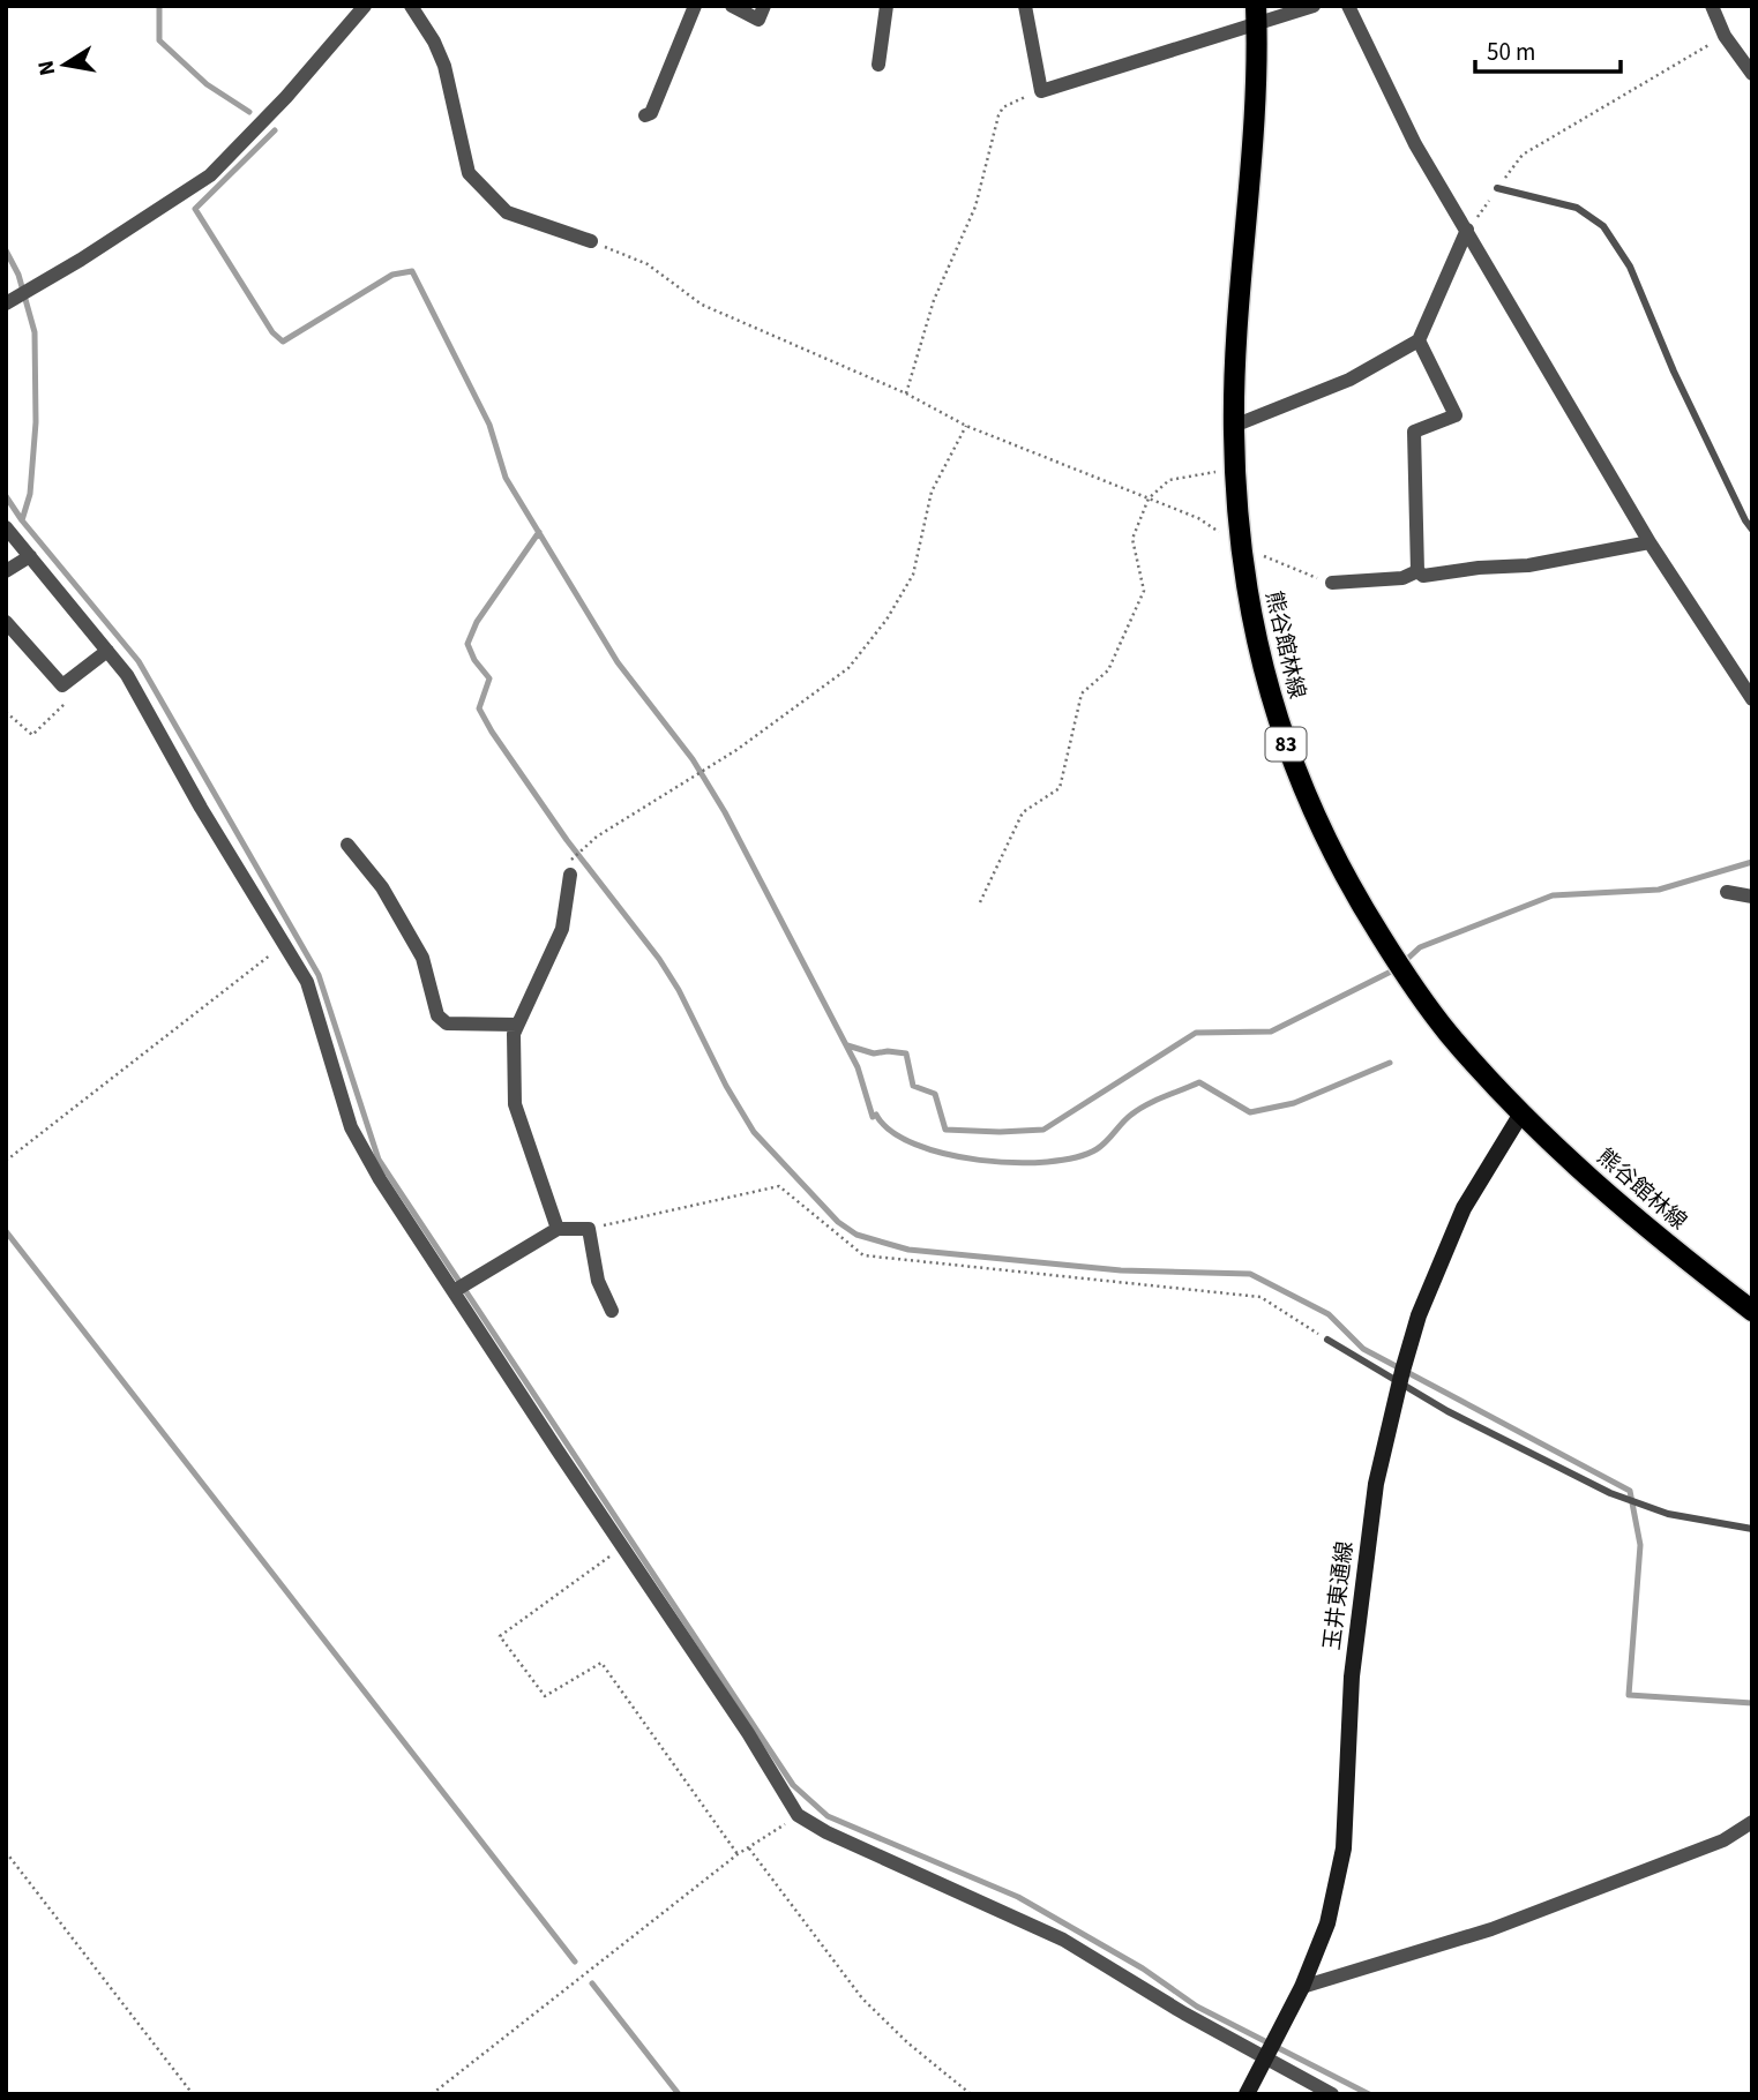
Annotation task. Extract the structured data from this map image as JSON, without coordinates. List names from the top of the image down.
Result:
{
  "streets": {
    "main road": ["熊谷館林線", "83"],
    "street": ["玉井東通線"]
  },
  "crossings": [
    ["熊谷館林線", "玉井東通線"]
  ],
  "scale_bar": "50 m",
  "north": "left"
}
